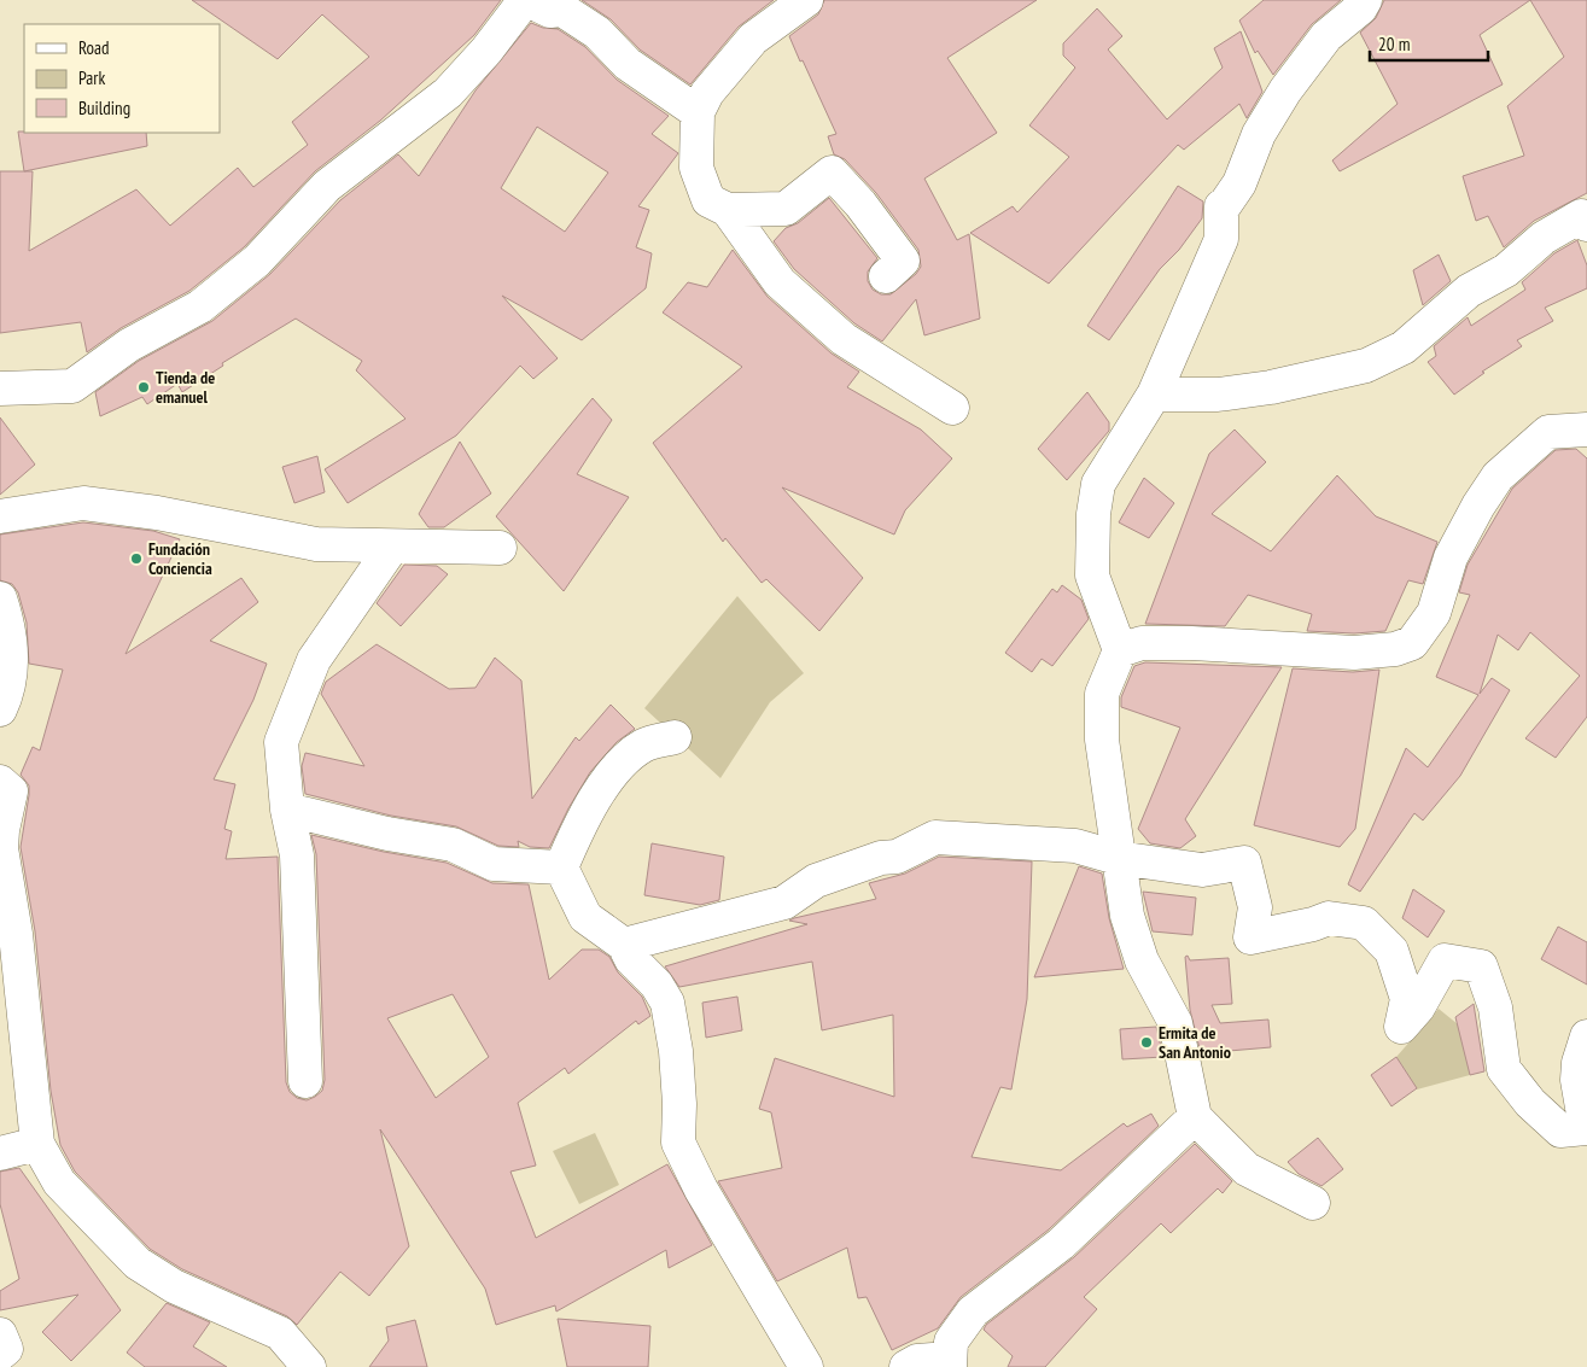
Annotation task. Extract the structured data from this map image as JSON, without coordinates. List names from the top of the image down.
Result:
{
  "places": ["Tienda de emanuel", "Fundación Conciencia", "Ermita de San Antonio"],
  "legend": ["Road", "Park", "Building"],
  "scale_bar": "20 m"
}
